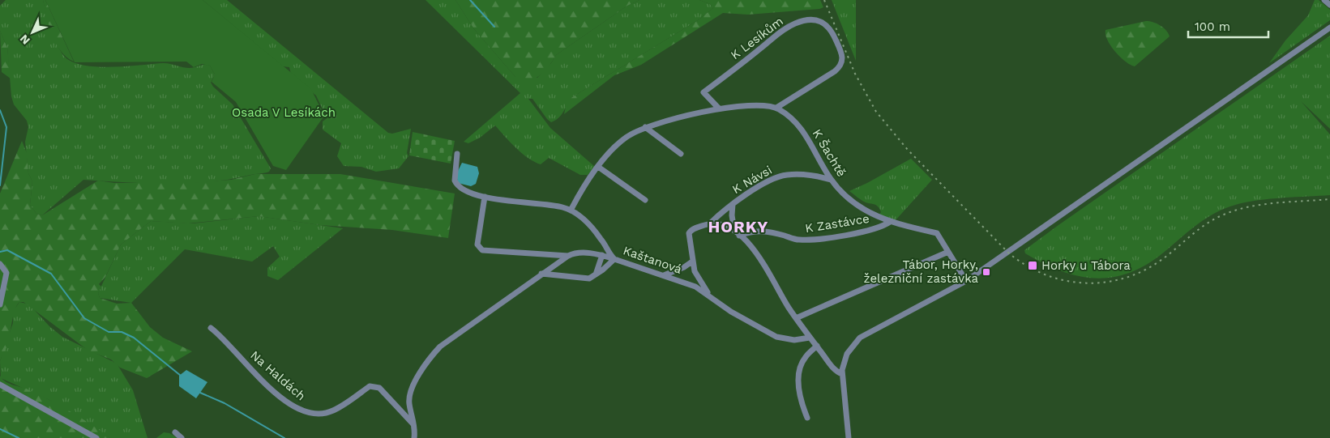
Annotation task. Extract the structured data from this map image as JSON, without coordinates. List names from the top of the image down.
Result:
{
  "streets": {
    "street": [
      "K Lesíkům",
      "K Šachtě",
      "K Návsi",
      "K Zastávce",
      "Kaštanová",
      "Na Haldách"
    ]
  },
  "crossings": [
    ["K Lesíkům", "K Šachtě"],
    ["K Šachtě", "K Návsi"],
    ["K Šachtě", "K Zastávce"],
    ["K Návsi", "Kaštanová"]
  ],
  "districts": ["HORKY"],
  "parks": ["Osada V Lesíkách"],
  "places": {
    "transit": ["Horky u Tábora", "Tábor, Horky, železniční zastávka"]
  },
  "scale_bar": "100 m",
  "north": "bottom left"
}
